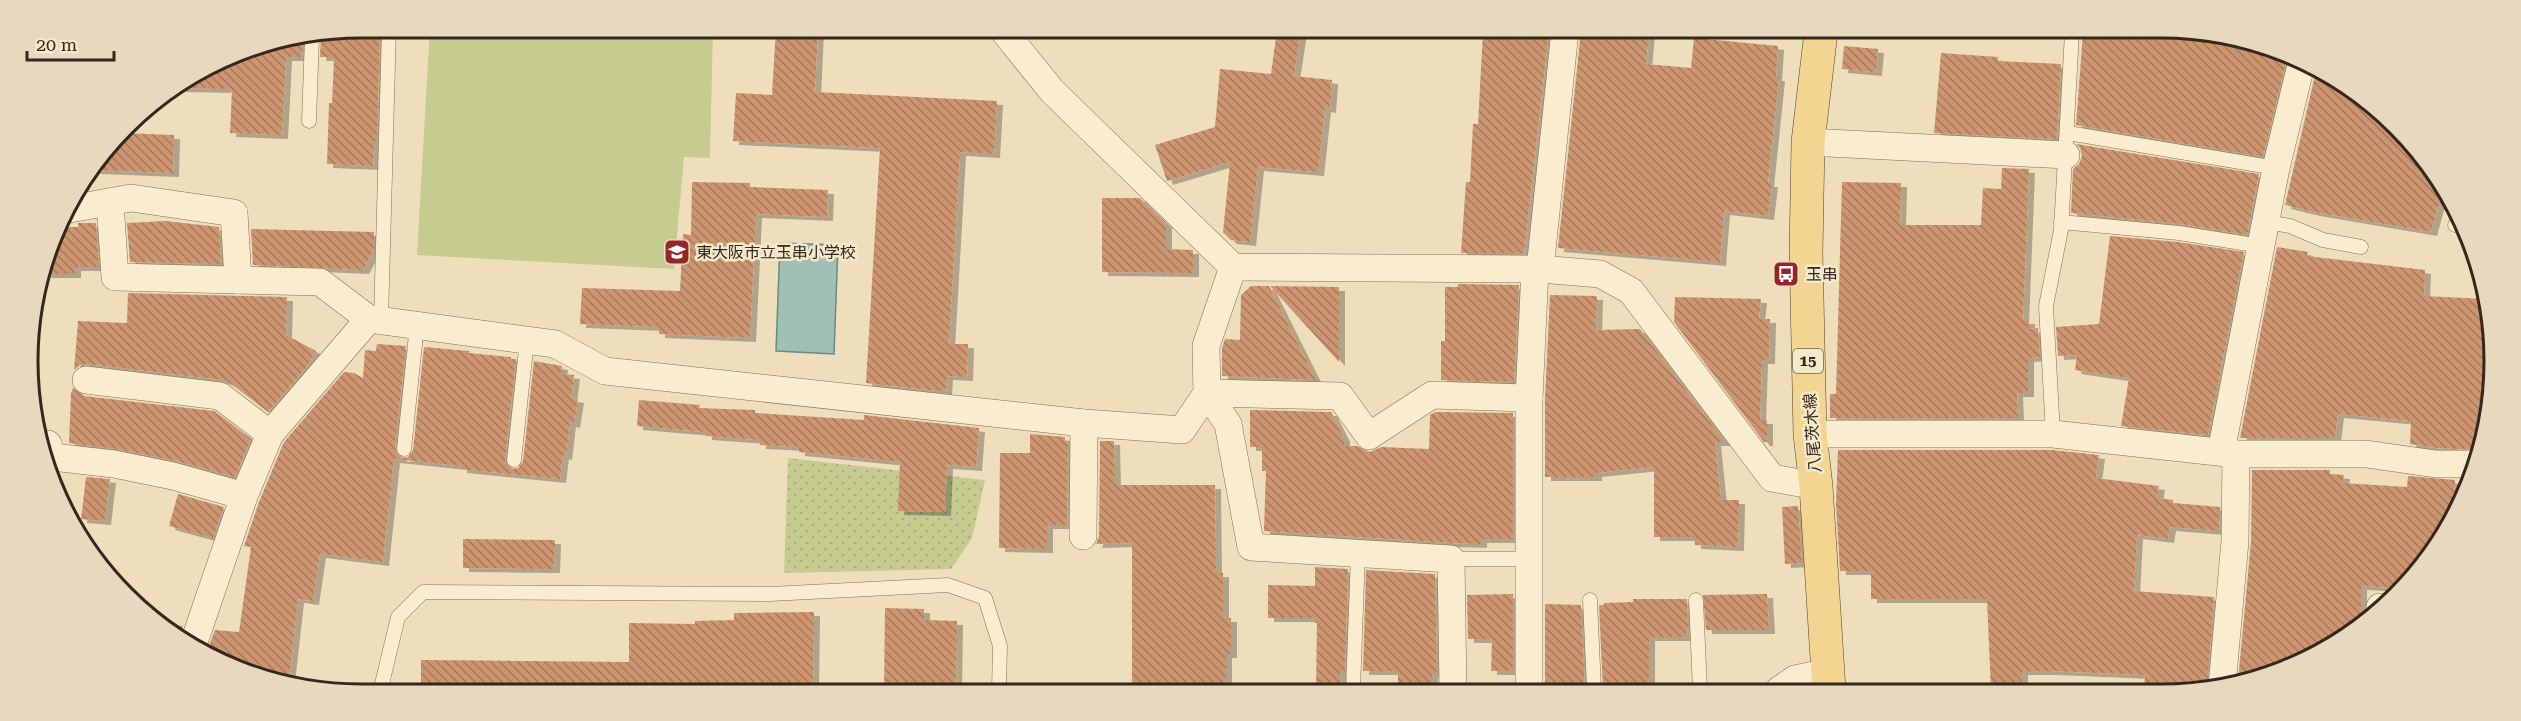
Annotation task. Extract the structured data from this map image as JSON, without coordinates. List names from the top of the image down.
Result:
{
  "streets": {
    "main road": ["15", "八尾茨木線"]
  },
  "places": {
    "school or university": ["東大阪市立玉串小学校"],
    "bus stop": ["玉串"]
  },
  "scale_bar": "20 m"
}
